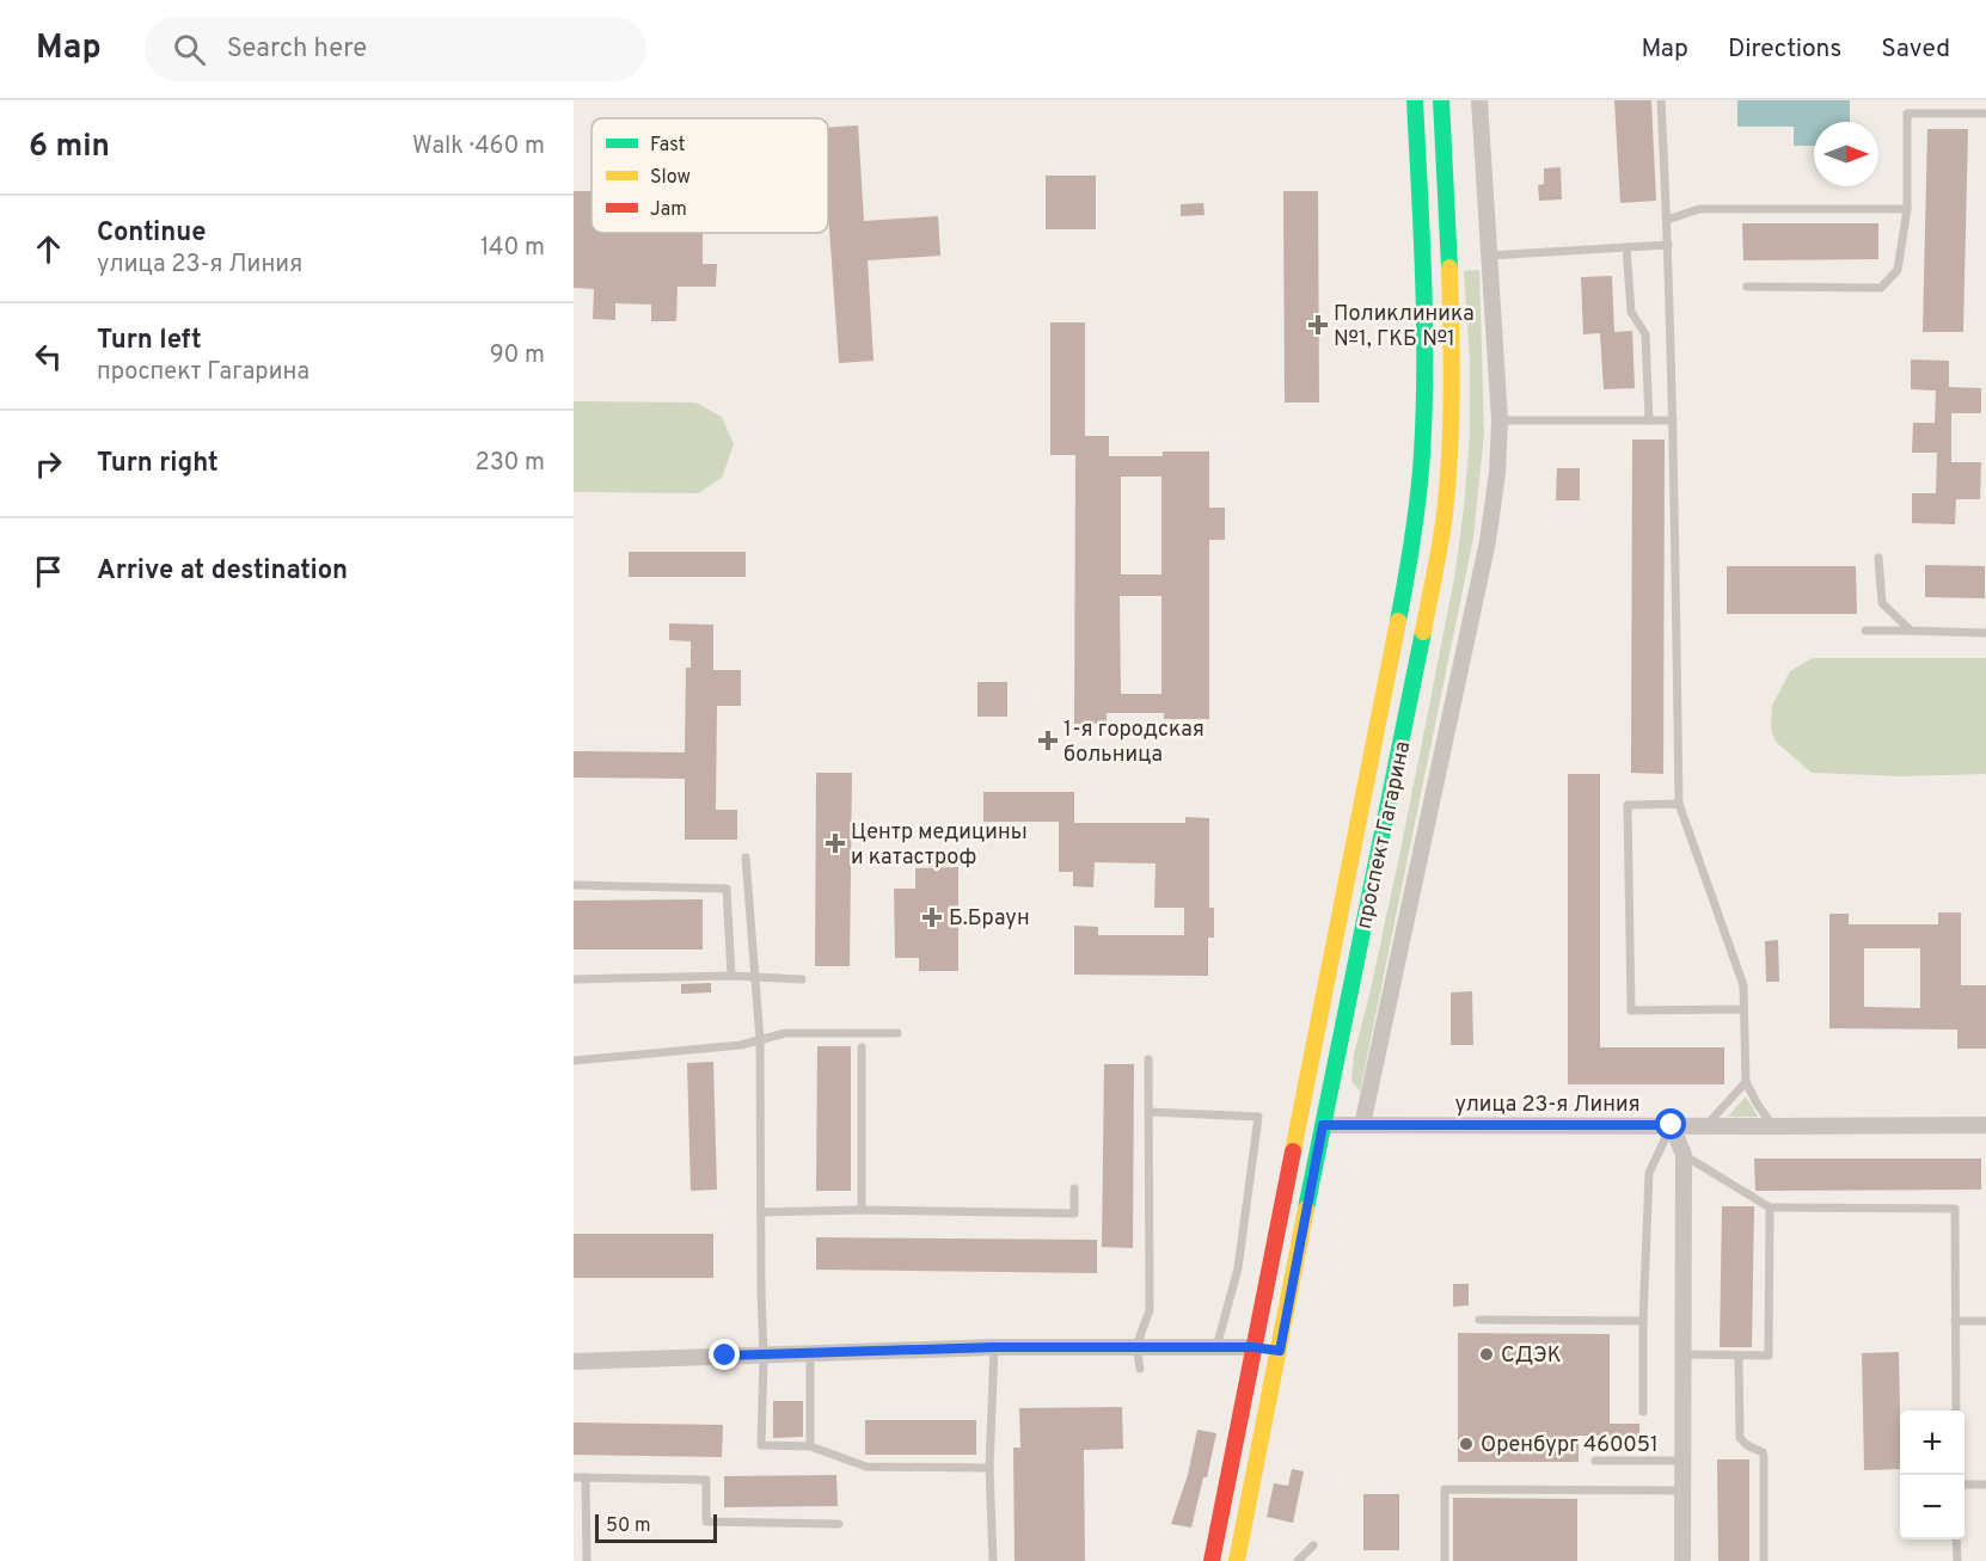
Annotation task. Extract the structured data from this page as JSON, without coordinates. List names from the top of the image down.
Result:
{
  "streets": {
    "main road": ["проспект Гагарина"],
    "street": ["улица 23-я Линия"]
  },
  "crossings": [
    ["проспект Гагарина", "улица 23-я Линия"]
  ],
  "places": {
    "health": [
      "Поликлиника №1, ГКБ №1",
      "1-я городская больница",
      "Центр медицины и катастроф",
      "Б.Браун"
    ],
    "other": ["СДЭК", "Оренбург 460051"]
  },
  "legend": ["Fast", "Slow", "Jam"],
  "scale_bar": "50 m",
  "north": "right",
  "page": {
    "header": "Map",
    "search": "Search here",
    "nav": ["Map", "Directions", "Saved"],
    "heading": ["6 min", "Walk · 460 m"],
    "list": [
      ["Continue", "улица 23-я Линия", "140 m"],
      ["Turn left", "проспект Гагарина", "90 m"],
      ["Turn right", "230 m"],
      "Arrive at destination"
    ],
    "map_buttons": ["+", "−"],
    "scale": "50 m"
  }
}
